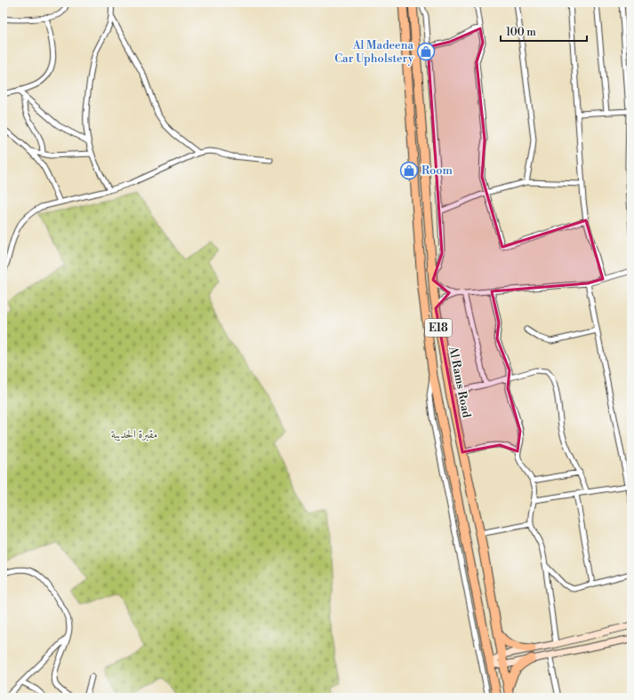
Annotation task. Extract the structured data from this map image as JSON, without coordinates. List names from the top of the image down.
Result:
{
  "streets": {
    "highway": ["E18", "Al Rams Road"]
  },
  "parks": ["مقبرة الحديبة"],
  "places": {
    "shop": ["Al Madeena Car Upholstery", "Room"]
  },
  "scale_bar": "100 m"
}
